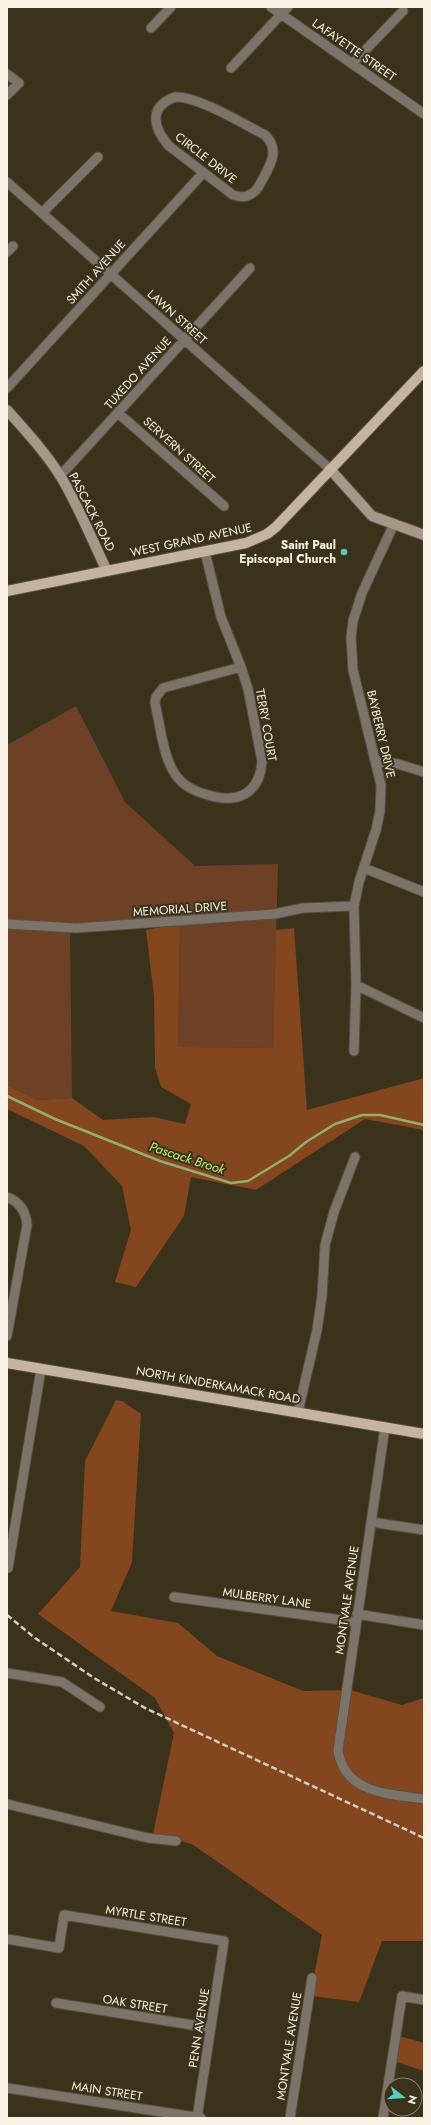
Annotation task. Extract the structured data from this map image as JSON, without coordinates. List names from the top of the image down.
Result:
{
  "streets": {
    "main road": ["WEST GRAND AVENUE", "NORTH KINDERKAMACK ROAD"],
    "street": [
      "LAFAYETTE STREET",
      "CIRCLE DRIVE",
      "SMITH AVENUE",
      "LAWN STREET",
      "TUXEDO AVENUE",
      "SERVERN STREET",
      "PASCACK ROAD",
      "TERRY COURT",
      "BAYBERRY DRIVE",
      "MEMORIAL DRIVE",
      "MULBERRY LANE",
      "MONTVALE AVENUE",
      "MYRTLE STREET",
      "OAK STREET",
      "PENN AVENUE",
      "MAIN STREET"
    ]
  },
  "crossings": [
    ["CIRCLE DRIVE", "SMITH AVENUE"],
    ["SMITH AVENUE", "LAWN STREET"],
    ["LAWN STREET", "TUXEDO AVENUE"],
    ["LAWN STREET", "WEST GRAND AVENUE"],
    ["TUXEDO AVENUE", "SERVERN STREET"],
    ["TUXEDO AVENUE", "PASCACK ROAD"],
    ["PASCACK ROAD", "WEST GRAND AVENUE"],
    ["WEST GRAND AVENUE", "TERRY COURT"],
    ["BAYBERRY DRIVE", "MEMORIAL DRIVE"],
    ["NORTH KINDERKAMACK ROAD", "MONTVALE AVENUE"],
    ["MULBERRY LANE", "MONTVALE AVENUE"],
    ["MYRTLE STREET", "PENN AVENUE"],
    ["OAK STREET", "PENN AVENUE"],
    ["PENN AVENUE", "MAIN STREET"]
  ],
  "water": ["Pascack Brook"],
  "places": ["Saint Paul Episcopal Church"],
  "north": "right"
}
